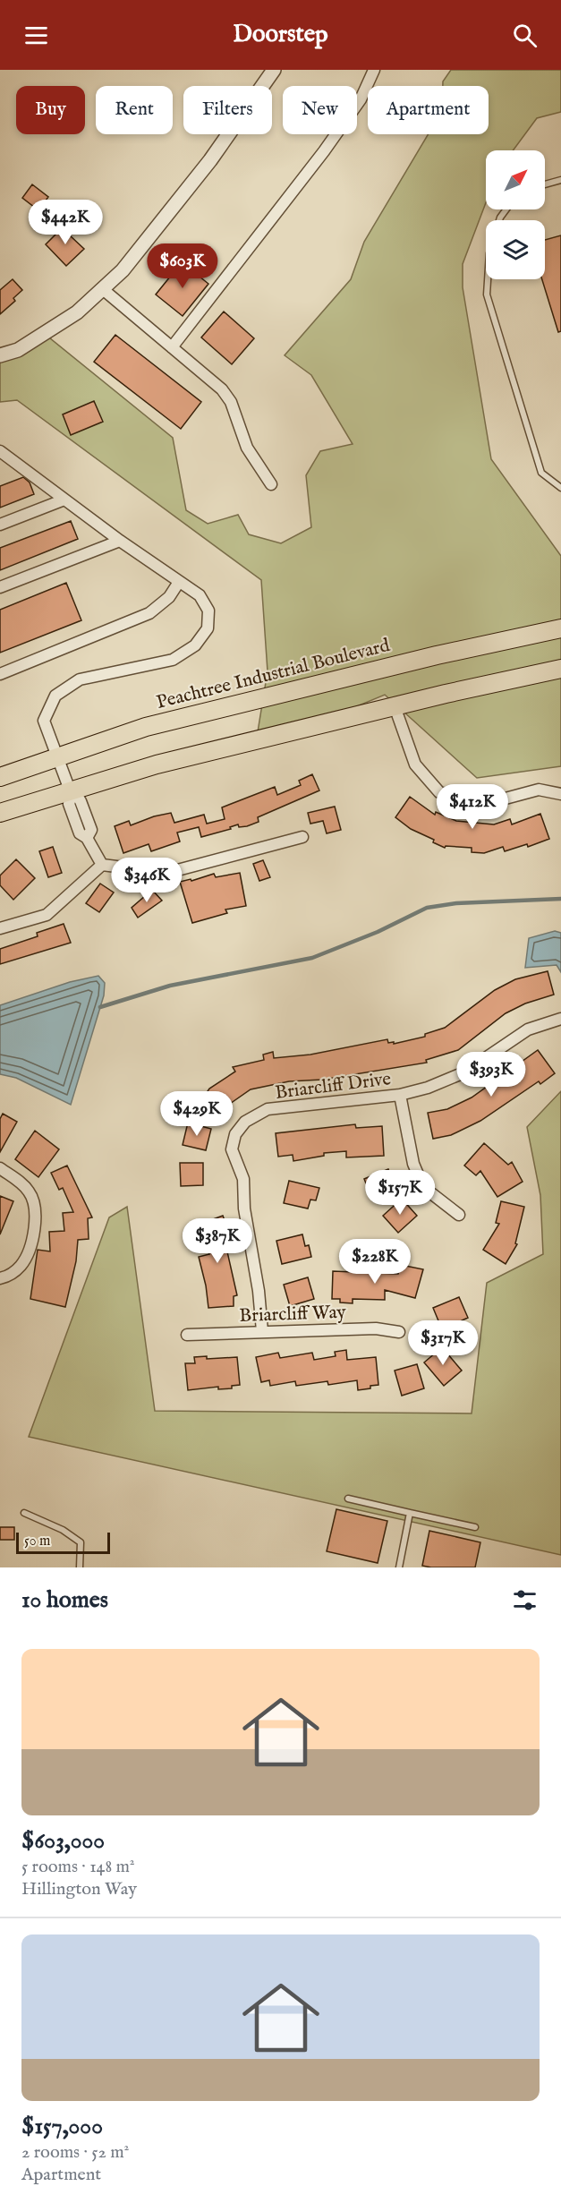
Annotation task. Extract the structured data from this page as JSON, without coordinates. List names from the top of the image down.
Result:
{
  "streets": {
    "main road": ["Peachtree Industrial Boulevard"],
    "street": ["Briarcliff Drive", "Briarcliff Way"]
  },
  "crossings": [
    ["Briarcliff Drive", "Briarcliff Way"]
  ],
  "scale_bar": "50 m",
  "north": "top right",
  "page": {
    "header": "Doorstep",
    "chip": [
      "Buy",
      "Rent",
      "Filters",
      "New",
      "Apartment"
    ],
    "price": [
      "$442K",
      "$603K",
      "$412K",
      "$346K",
      "$393K",
      "$429K",
      "$157K",
      "$387K",
      "$228K",
      "$317K"
    ],
    "scale": "50 m",
    "heading": "10 homes",
    "list": [
      {
        "name": "$603,000",
        "note": "5 rooms · 148 m² · Hillington Way"
      },
      {
        "name": "$157,000",
        "note": "2 rooms · 52 m² · Apartment"
      }
    ]
  }
}
